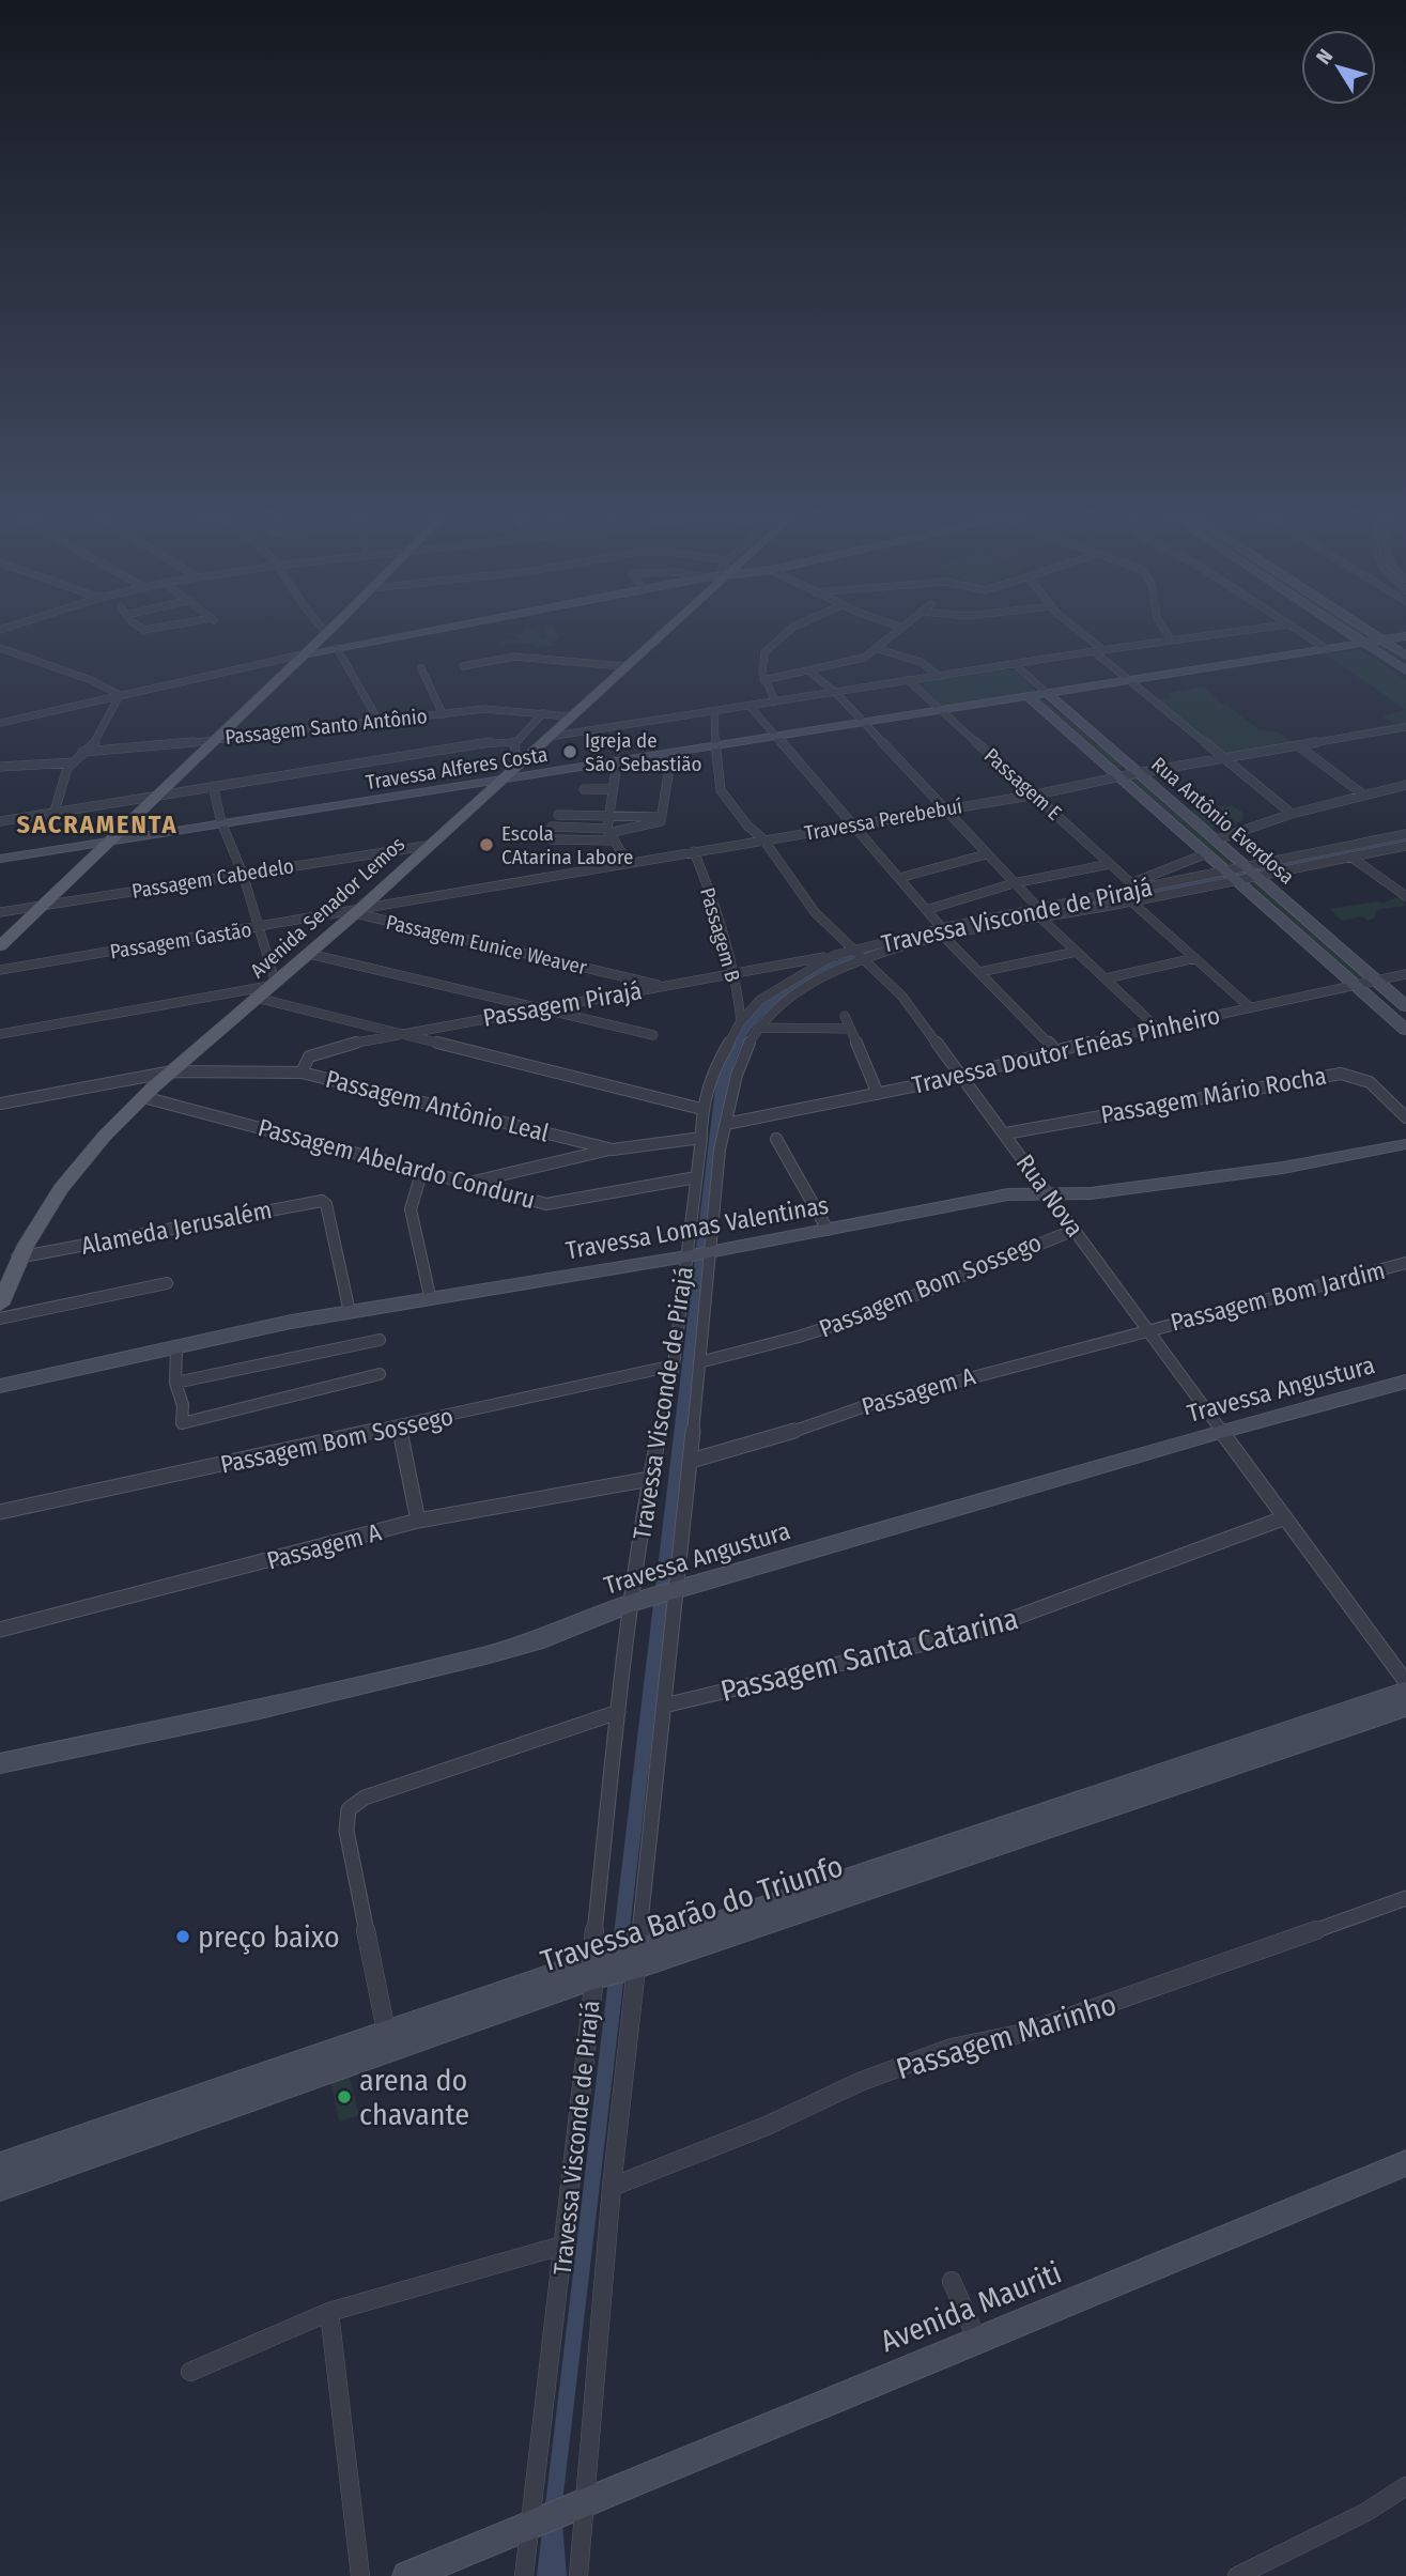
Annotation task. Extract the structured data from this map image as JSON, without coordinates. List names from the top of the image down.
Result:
{
  "streets": {
    "main road": ["Avenida Senador Lemos"],
    "street": [
      "Passagem Santo Antônio",
      "Travessa Alferes Costa",
      "Passagem E",
      "Travessa Perebebuí",
      "Rua Antônio Everdosa",
      "Passagem Cabedelo",
      "Travessa Visconde de Pirajá",
      "Passagem B",
      "Passagem Gastão",
      "Passagem Eunice Weaver",
      "Passagem Pirajá",
      "Travessa Doutor Enéas Pinheiro",
      "Passagem Mário Rocha",
      "Passagem Antônio Leal",
      "Passagem Abelardo Conduru",
      "Rua Nova",
      "Alameda Jerusalém",
      "Travessa Lomas Valentinas",
      "Passagem Bom Sossego",
      "Passagem Bom Jardim",
      "Travessa Angustura",
      "Passagem A",
      "Passagem Santa Catarina",
      "Travessa Barão do Triunfo",
      "Passagem Marinho",
      "Avenida Mauriti"
    ]
  },
  "crossings": [
    ["Passagem Santo Antônio", "Avenida Senador Lemos"],
    ["Travessa Alferes Costa", "Passagem E"],
    ["Travessa Alferes Costa", "Rua Antônio Everdosa"],
    ["Travessa Alferes Costa", "Avenida Senador Lemos"],
    ["Travessa Alferes Costa", "Rua Nova"],
    ["Passagem E", "Travessa Perebebuí"],
    ["Passagem E", "Travessa Visconde de Pirajá"],
    ["Passagem E", "Travessa Doutor Enéas Pinheiro"],
    ["Travessa Perebebuí", "Rua Antônio Everdosa"],
    ["Travessa Perebebuí", "Avenida Senador Lemos"],
    ["Travessa Perebebuí", "Passagem B"],
    ["Travessa Perebebuí", "Passagem Gastão"],
    ["Travessa Perebebuí", "Passagem Eunice Weaver"],
    ["Travessa Perebebuí", "Rua Nova"],
    ["Rua Antônio Everdosa", "Travessa Visconde de Pirajá"],
    ["Rua Antônio Everdosa", "Travessa Doutor Enéas Pinheiro"],
    ["Passagem Cabedelo", "Avenida Senador Lemos"],
    ["Avenida Senador Lemos", "Passagem Gastão"],
    ["Avenida Senador Lemos", "Passagem Eunice Weaver"],
    ["Avenida Senador Lemos", "Passagem Antônio Leal"],
    ["Avenida Senador Lemos", "Passagem Abelardo Conduru"],
    ["Avenida Senador Lemos", "Alameda Jerusalém"],
    ["Travessa Visconde de Pirajá", "Passagem B"],
    ["Travessa Visconde de Pirajá", "Passagem Pirajá"],
    ["Travessa Visconde de Pirajá", "Travessa Doutor Enéas Pinheiro"],
    ["Travessa Visconde de Pirajá", "Passagem Antônio Leal"],
    ["Travessa Visconde de Pirajá", "Passagem Abelardo Conduru"],
    ["Travessa Visconde de Pirajá", "Rua Nova"],
    ["Travessa Visconde de Pirajá", "Travessa Lomas Valentinas"],
    ["Travessa Visconde de Pirajá", "Passagem Bom Sossego"],
    ["Travessa Visconde de Pirajá", "Travessa Angustura"],
    ["Travessa Visconde de Pirajá", "Passagem A"],
    ["Travessa Visconde de Pirajá", "Passagem Santa Catarina"],
    ["Travessa Visconde de Pirajá", "Travessa Barão do Triunfo"],
    ["Travessa Visconde de Pirajá", "Passagem Marinho"],
    ["Travessa Visconde de Pirajá", "Avenida Mauriti"],
    ["Passagem B", "Passagem Pirajá"],
    ["Passagem Gastão", "Passagem Eunice Weaver"],
    ["Passagem Eunice Weaver", "Passagem Pirajá"],
    ["Passagem Pirajá", "Passagem Antônio Leal"],
    ["Travessa Doutor Enéas Pinheiro", "Rua Nova"],
    ["Passagem Mário Rocha", "Rua Nova"],
    ["Rua Nova", "Travessa Lomas Valentinas"],
    ["Rua Nova", "Passagem Bom Sossego"],
    ["Rua Nova", "Passagem Bom Jardim"],
    ["Rua Nova", "Travessa Angustura"],
    ["Rua Nova", "Passagem A"],
    ["Rua Nova", "Passagem Santa Catarina"],
    ["Alameda Jerusalém", "Travessa Lomas Valentinas"],
    ["Passagem Bom Jardim", "Passagem A"]
  ],
  "districts": ["SACRAMENTA"],
  "places": [
    "Igreja de São Sebastião",
    "Escola CAtarina Labore",
    "preço baixo",
    "arena do chavante"
  ],
  "north": "top left"
}
